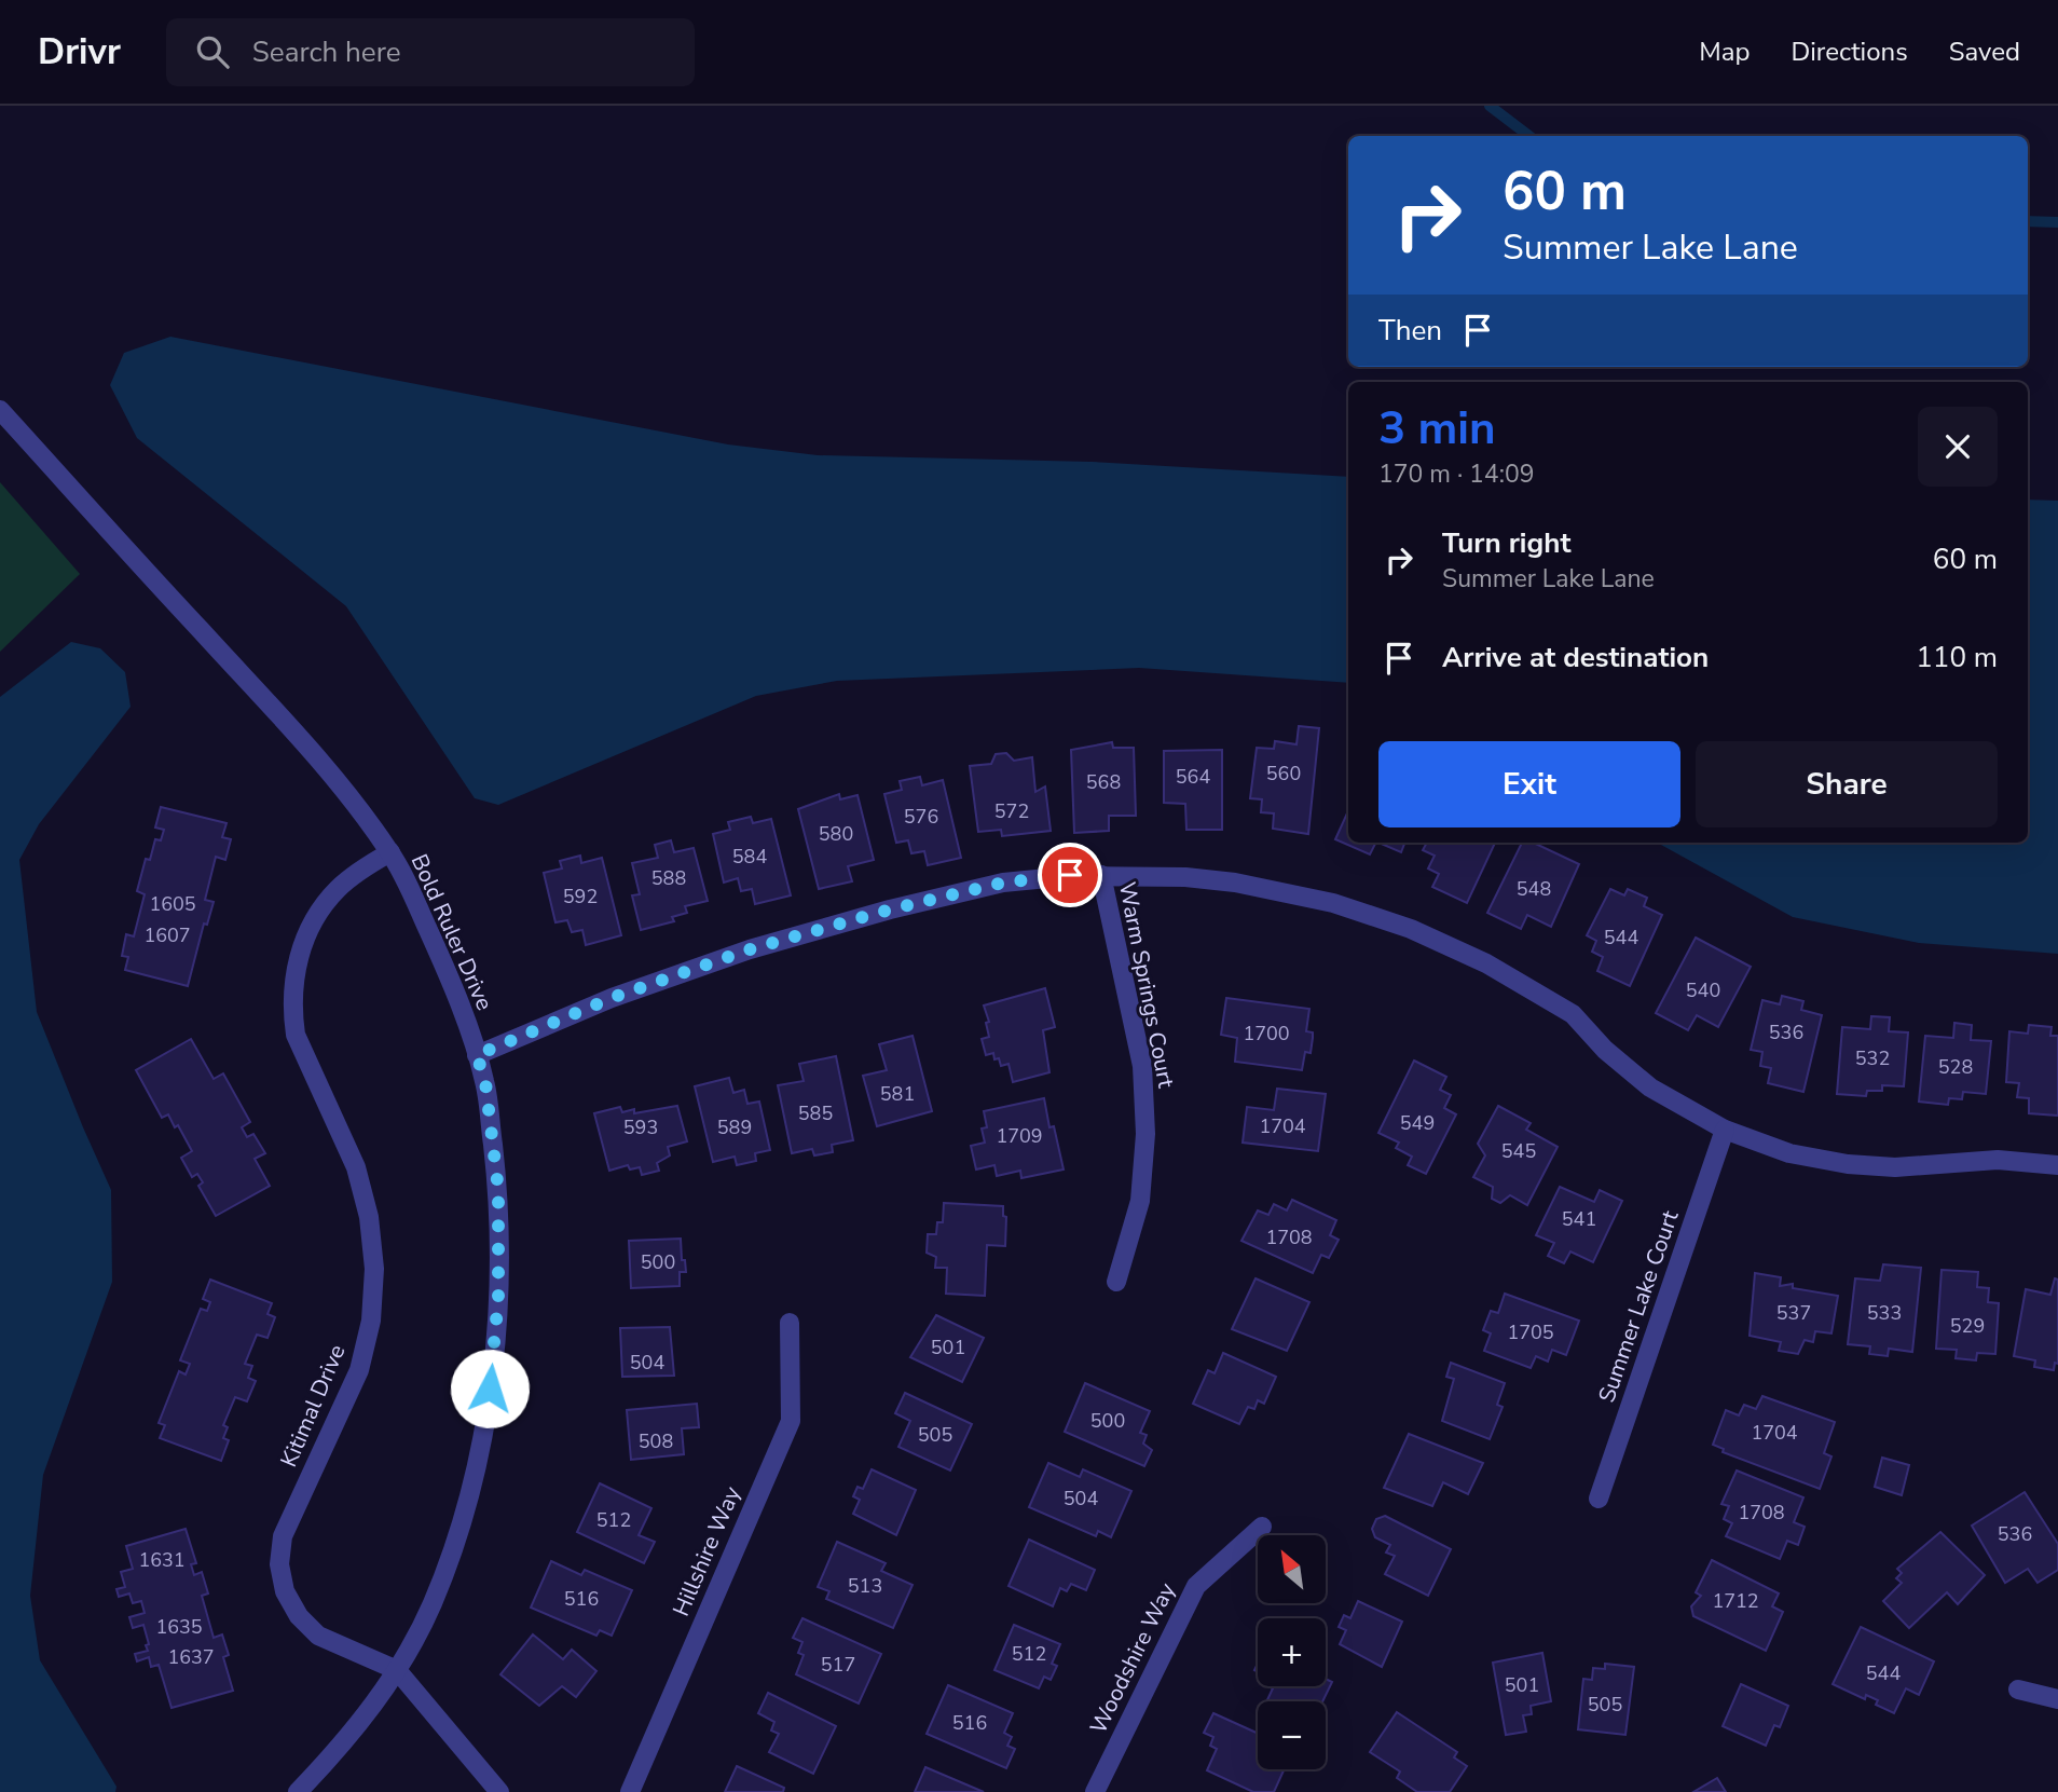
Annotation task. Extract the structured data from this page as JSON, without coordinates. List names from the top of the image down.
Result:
{
  "streets": {
    "street": [
      "Bold Ruler Drive",
      "Warm Springs Court",
      "Summer Lake Court",
      "Kitimal Drive",
      "Hillshire Way",
      "Woodshire Way"
    ]
  },
  "crossings": [
    ["Bold Ruler Drive", "Kitimal Drive"]
  ],
  "house_numbers": [
    "560",
    "564",
    "568",
    "572",
    "576",
    "580",
    "584",
    "588",
    "548",
    "592",
    "1605",
    "1607",
    "544",
    "540",
    "536",
    "1700",
    "532",
    "528",
    "581",
    "585",
    "549",
    "1704",
    "593",
    "589",
    "1709",
    "545",
    "541",
    "1708",
    "500",
    "537",
    "533",
    "529",
    "1705",
    "501",
    "504",
    "500",
    "1704",
    "505",
    "508",
    "504",
    "1708",
    "512",
    "536",
    "1631",
    "513",
    "516",
    "1712",
    "1635",
    "512",
    "1637",
    "517",
    "544",
    "501",
    "505",
    "516"
  ],
  "north": "top left",
  "page": {
    "header": "Drivr",
    "search": "Search here",
    "nav": ["Map", "Directions", "Saved"],
    "turn": ["60 m", "Summer Lake Lane"],
    "then": "Then",
    "heading": ["3 min", "170 m · 14:09"],
    "list": [
      {
        "name": "Turn right",
        "note": "Summer Lake Lane",
        "value": "60 m"
      },
      {
        "name": "Arrive at destination",
        "value": "110 m"
      }
    ],
    "buttons": ["Exit", "Share"],
    "map_buttons": ["+", "−"]
  }
}
